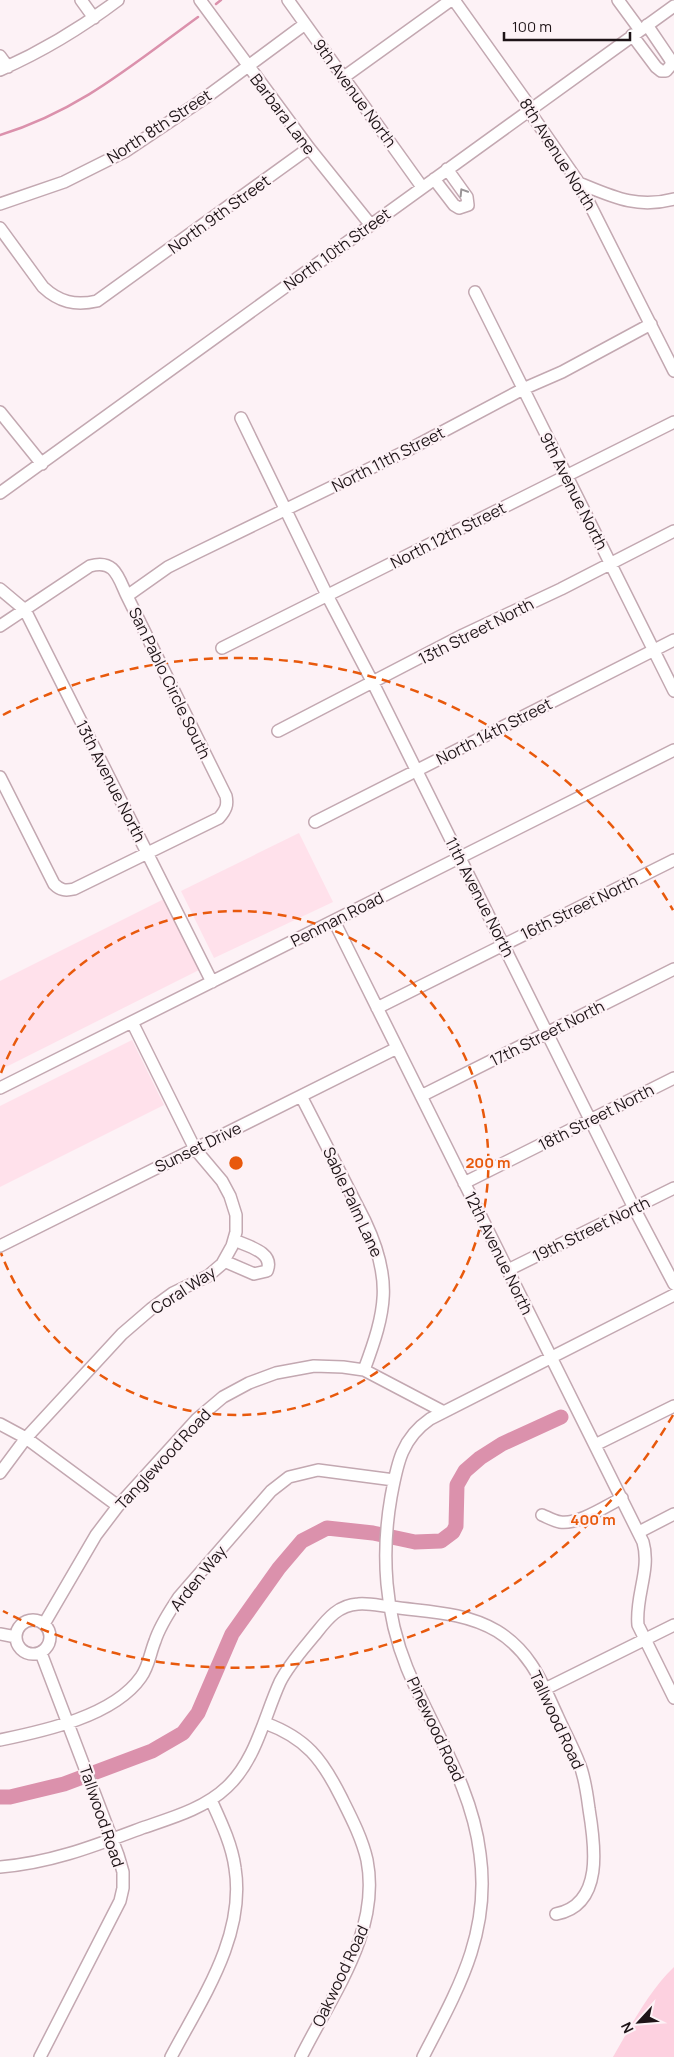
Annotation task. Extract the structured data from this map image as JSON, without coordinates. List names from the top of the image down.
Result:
{
  "streets": {
    "street": [
      "9th Avenue North",
      "Barbara Lane",
      "North 8th Street",
      "8th Avenue North",
      "North 9th Street",
      "North 10th Street",
      "North 11th Street",
      "North 12th Street",
      "13th Street North",
      "San Pablo Circle South",
      "North 14th Street",
      "13th Avenue North",
      "11th Avenue North",
      "16th Street North",
      "Penman Road",
      "17th Street North",
      "18th Street North",
      "Sunset Drive",
      "Sable Palm Lane",
      "19th Street North",
      "12th Avenue North",
      "Coral Way",
      "Tanglewood Road",
      "Arden Way",
      "Tallwood Road",
      "Pinewood Road",
      "Oakwood Road"
    ]
  },
  "crossings": [
    ["9th Avenue North", "North 8th Street"],
    ["9th Avenue North", "North 10th Street"],
    ["9th Avenue North", "North 11th Street"],
    ["9th Avenue North", "North 12th Street"],
    ["9th Avenue North", "13th Street North"],
    ["9th Avenue North", "North 14th Street"],
    ["Barbara Lane", "North 8th Street"],
    ["Barbara Lane", "North 9th Street"],
    ["Barbara Lane", "North 10th Street"],
    ["8th Avenue North", "North 10th Street"],
    ["8th Avenue North", "North 11th Street"],
    ["North 11th Street", "San Pablo Circle South"],
    ["North 11th Street", "11th Avenue North"],
    ["North 12th Street", "11th Avenue North"],
    ["13th Street North", "11th Avenue North"],
    ["San Pablo Circle South", "13th Avenue North"],
    ["North 14th Street", "11th Avenue North"],
    ["13th Avenue North", "Penman Road"],
    ["11th Avenue North", "16th Street North"],
    ["11th Avenue North", "Penman Road"],
    ["11th Avenue North", "17th Street North"],
    ["11th Avenue North", "18th Street North"],
    ["11th Avenue North", "19th Street North"],
    ["16th Street North", "12th Avenue North"],
    ["Penman Road", "12th Avenue North"],
    ["Penman Road", "Coral Way"],
    ["17th Street North", "12th Avenue North"],
    ["18th Street North", "12th Avenue North"],
    ["Sunset Drive", "Sable Palm Lane"],
    ["Sunset Drive", "12th Avenue North"],
    ["Sunset Drive", "Coral Way"],
    ["Sable Palm Lane", "Tanglewood Road"],
    ["19th Street North", "12th Avenue North"],
    ["12th Avenue North", "Pinewood Road"],
    ["Tanglewood Road", "Tallwood Road"],
    ["Tanglewood Road", "Pinewood Road"],
    ["Arden Way", "Tallwood Road"],
    ["Arden Way", "Pinewood Road"],
    ["Tallwood Road", "Pinewood Road"]
  ],
  "scale_bar": "100 m",
  "north": "bottom left",
  "rings": ["200 m", "400 m"]
}
